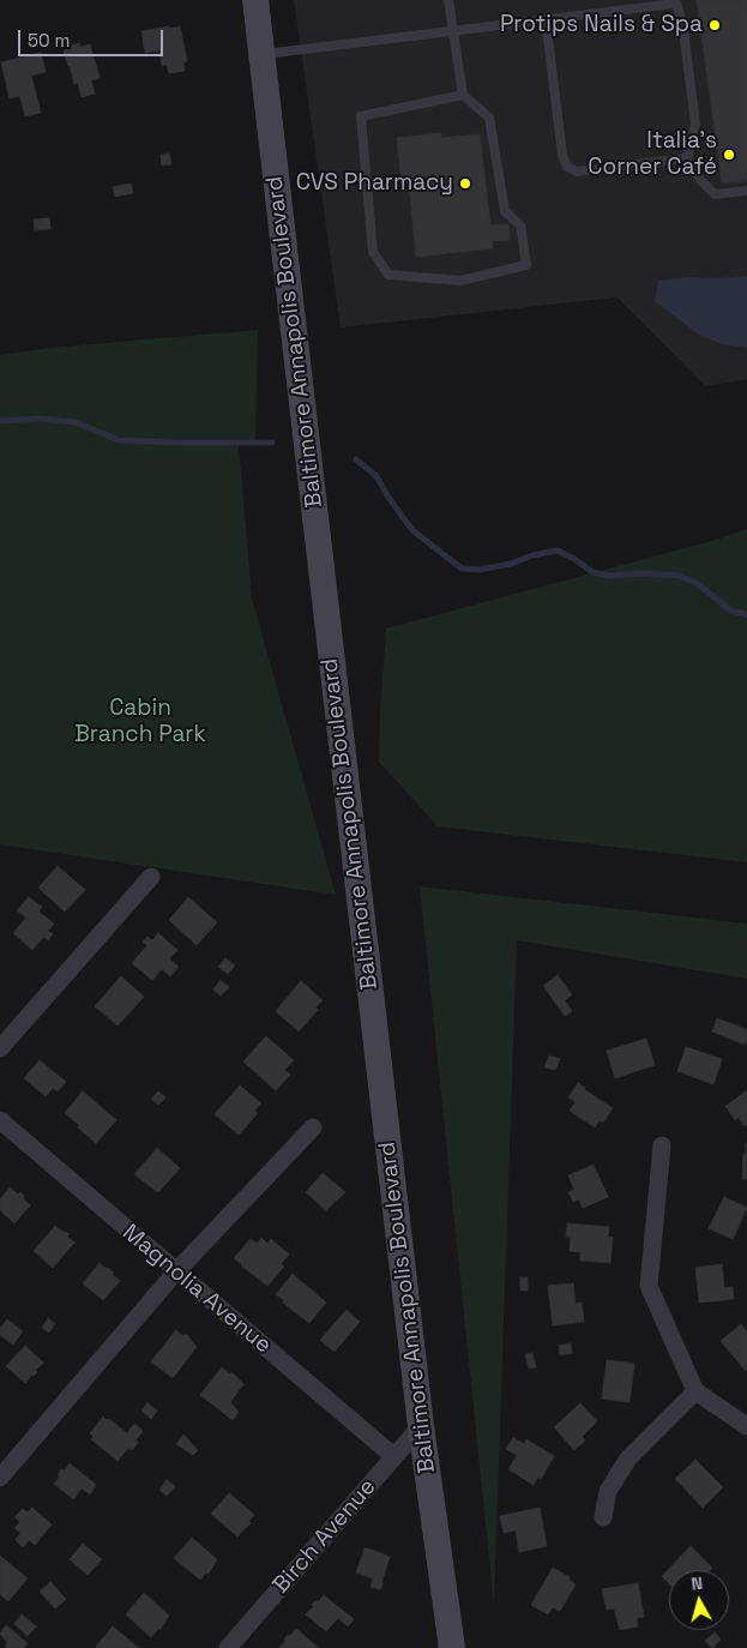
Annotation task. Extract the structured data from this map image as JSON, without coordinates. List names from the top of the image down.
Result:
{
  "streets": {
    "main road": ["Baltimore Annapolis Boulevard"],
    "street": ["Magnolia Avenue", "Birch Avenue"]
  },
  "crossings": [
    ["Baltimore Annapolis Boulevard", "Birch Avenue"],
    ["Magnolia Avenue", "Birch Avenue"]
  ],
  "parks": ["Cabin Branch Park"],
  "places": ["Protips Nails & Spa", "Italia's Corner Café", "CVS Pharmacy"],
  "scale_bar": "50 m",
  "north": "top"
}
